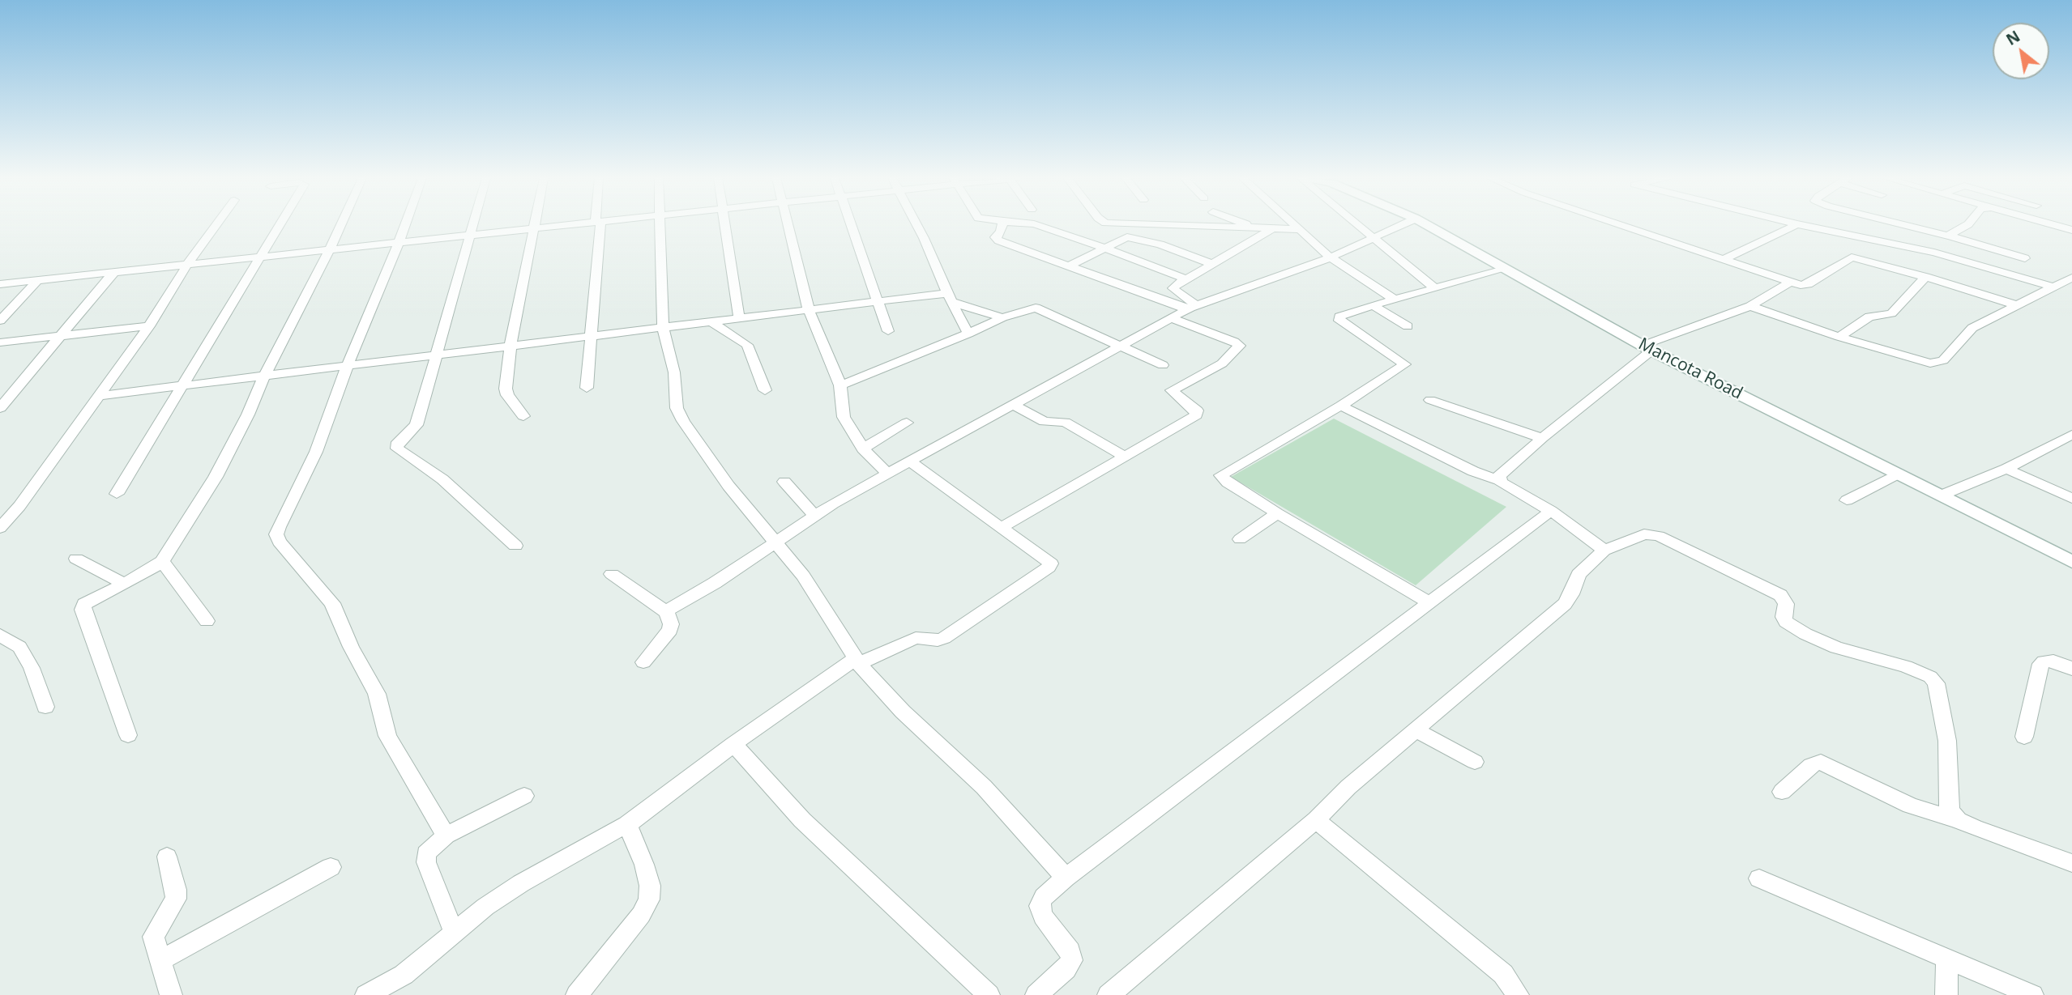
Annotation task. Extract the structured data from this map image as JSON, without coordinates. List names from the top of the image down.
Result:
{
  "streets": {
    "main road": ["Mancota Road"]
  },
  "north": "top left"
}
